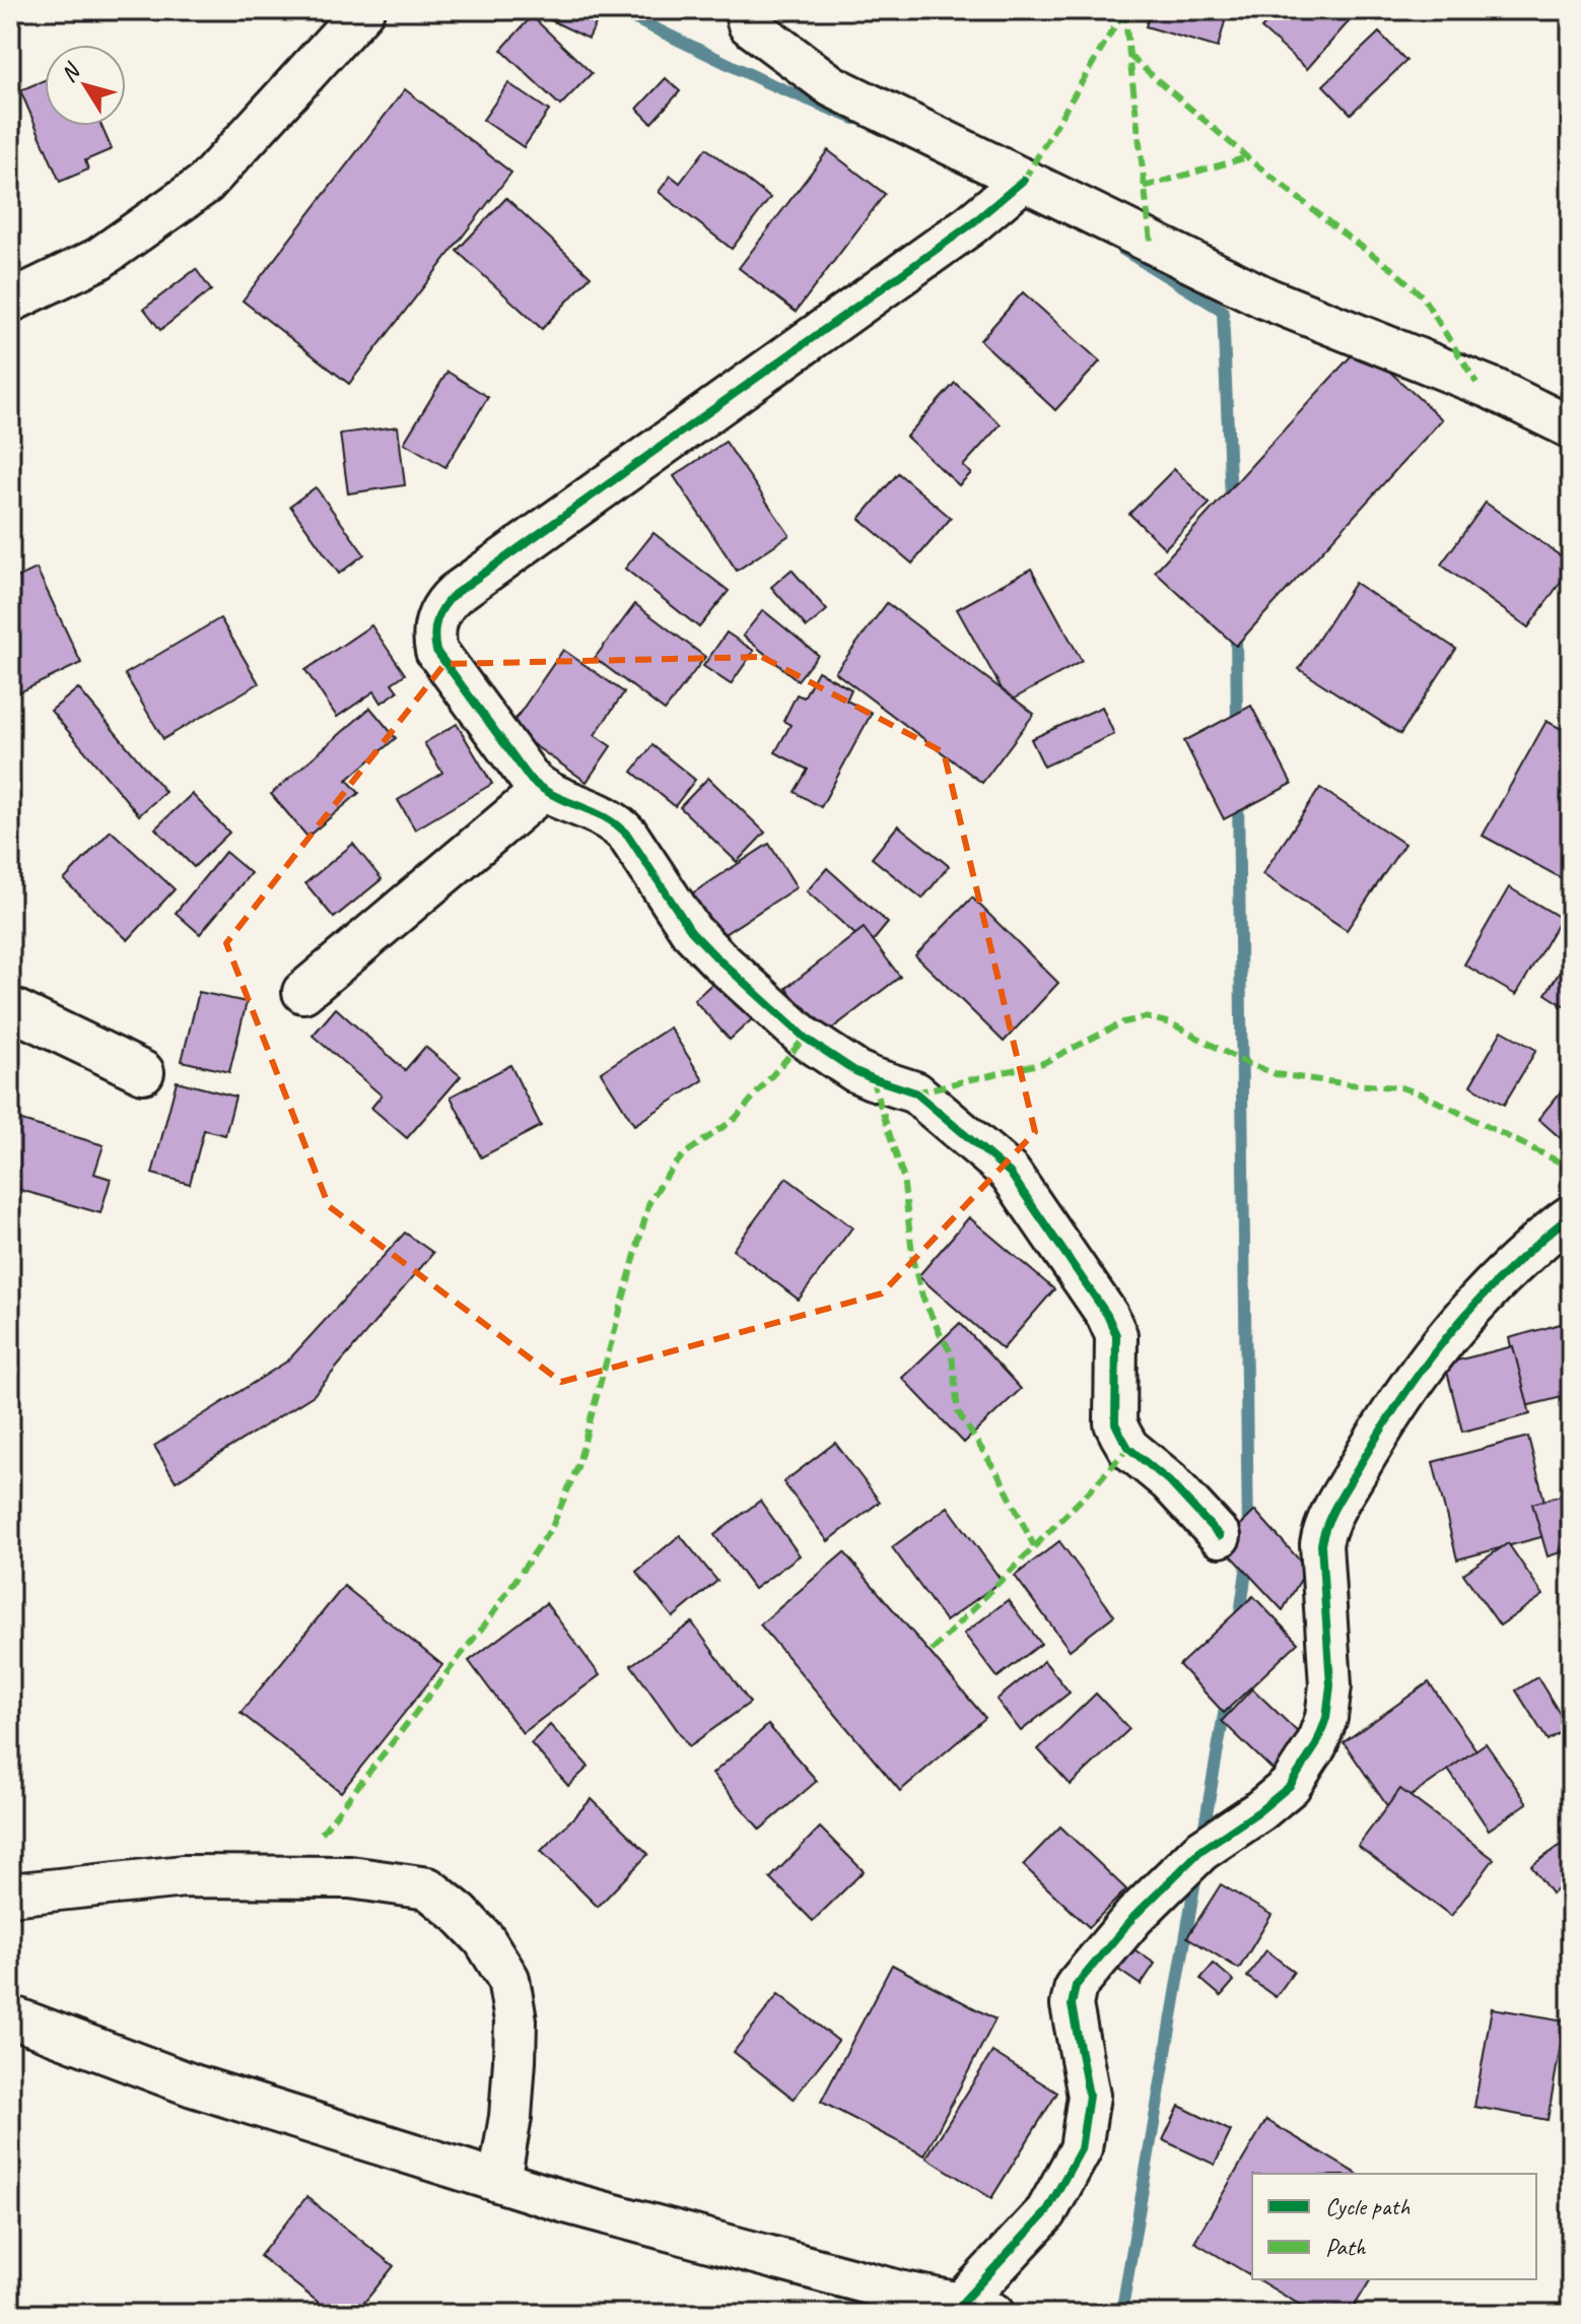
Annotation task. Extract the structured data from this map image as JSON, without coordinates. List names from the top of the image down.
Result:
{
  "legend": ["Cycle path", "Path"],
  "north": "top left"
}
